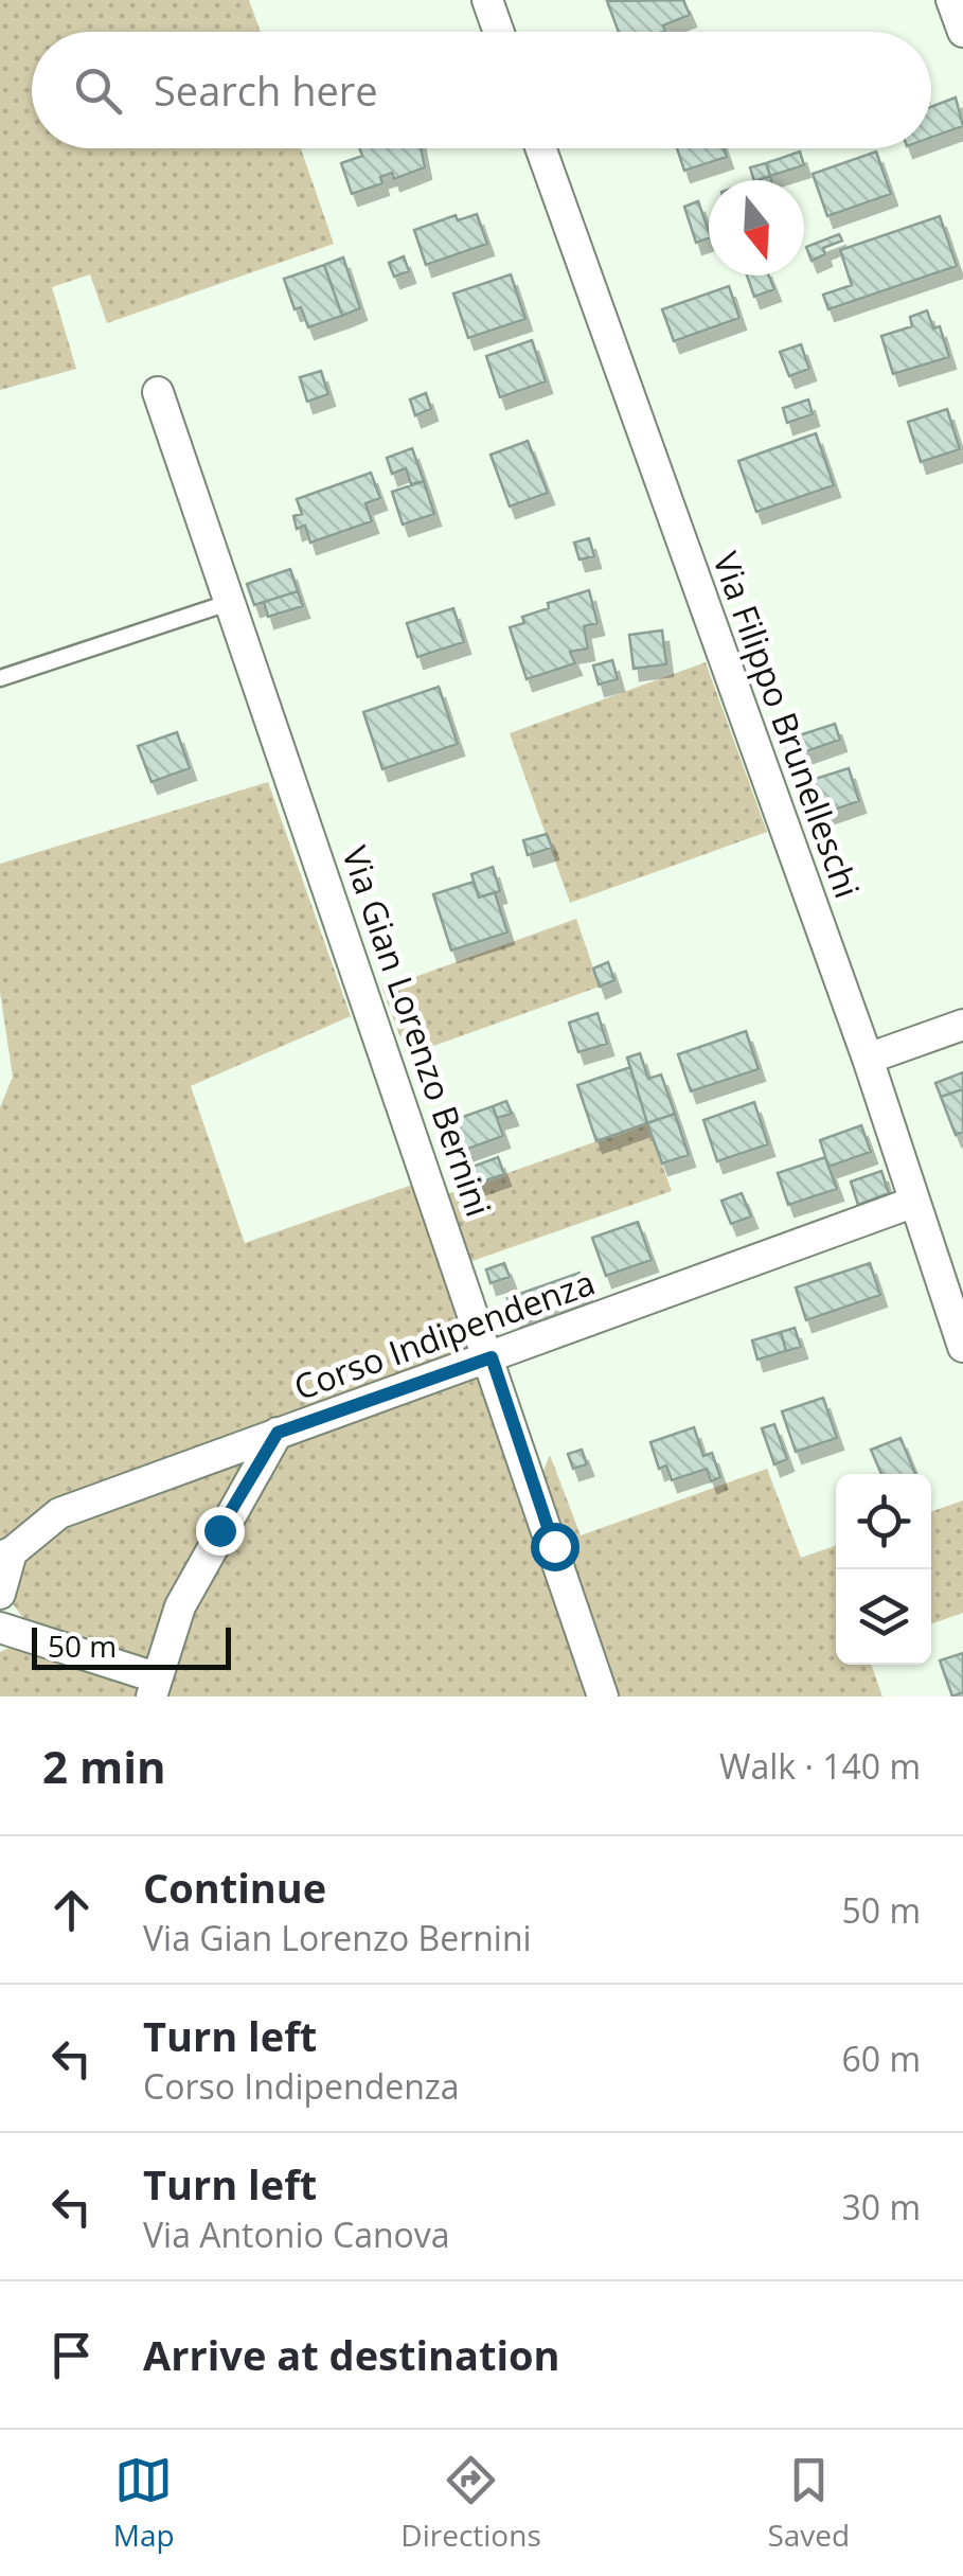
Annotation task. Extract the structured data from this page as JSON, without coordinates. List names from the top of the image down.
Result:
{
  "streets": {
    "street": ["Via Filippo Brunelleschi", "Via Gian Lorenzo Bernini", "Corso Indipendenza"]
  },
  "crossings": [
    ["Via Filippo Brunelleschi", "Corso Indipendenza"],
    ["Via Gian Lorenzo Bernini", "Corso Indipendenza"]
  ],
  "scale_bar": "50 m",
  "north": "bottom",
  "page": {
    "search": "Search here",
    "scale": "50 m",
    "heading": ["2 min", "Walk · 140 m"],
    "list": [
      ["Continue", "Via Gian Lorenzo Bernini", "50 m"],
      ["Turn left", "Corso Indipendenza", "60 m"],
      ["Turn left", "Via Antonio Canova", "30 m"],
      "Arrive at destination"
    ],
    "nav": ["Map", "Directions", "Saved"]
  }
}
